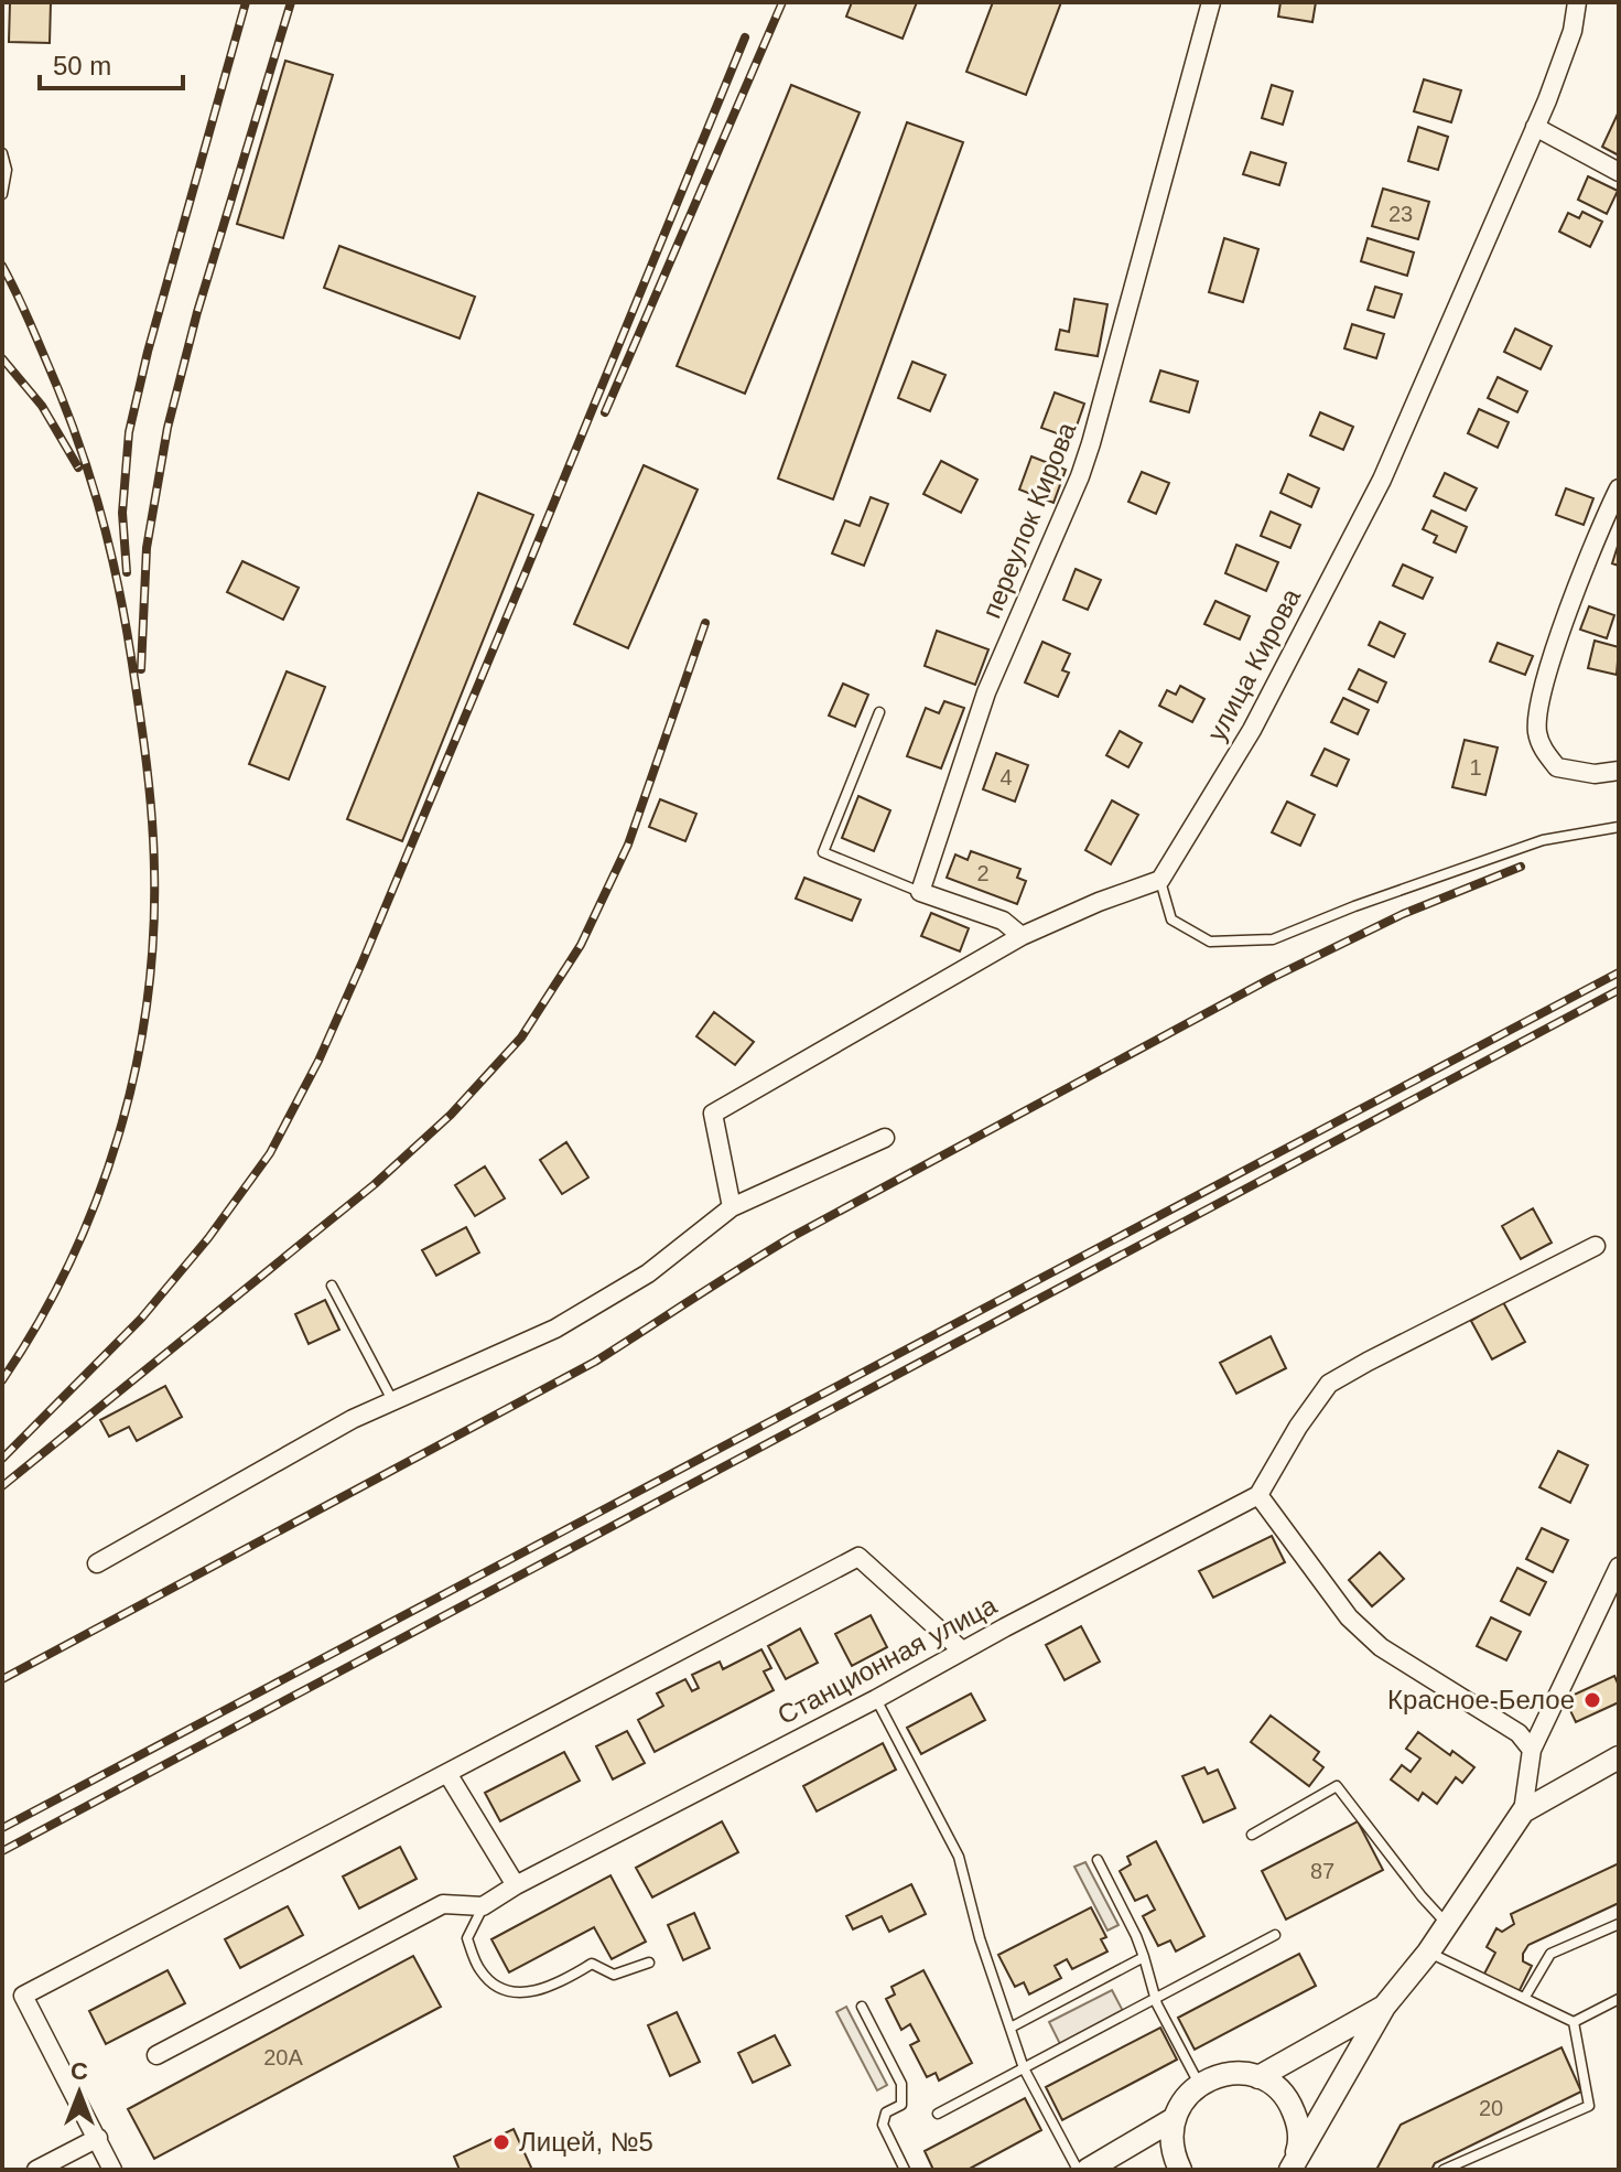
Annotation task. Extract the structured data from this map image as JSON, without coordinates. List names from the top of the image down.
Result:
{
  "streets": {
    "street": ["переулок Кирова", "улица Кирова", "Станционная улица"]
  },
  "places": ["Красное-Белое", "Лицей, №5"],
  "house_numbers": [
    "23",
    "1",
    "4",
    "2",
    "87",
    "20А",
    "20"
  ],
  "scale_bar": "50 m",
  "north": "top"
}
